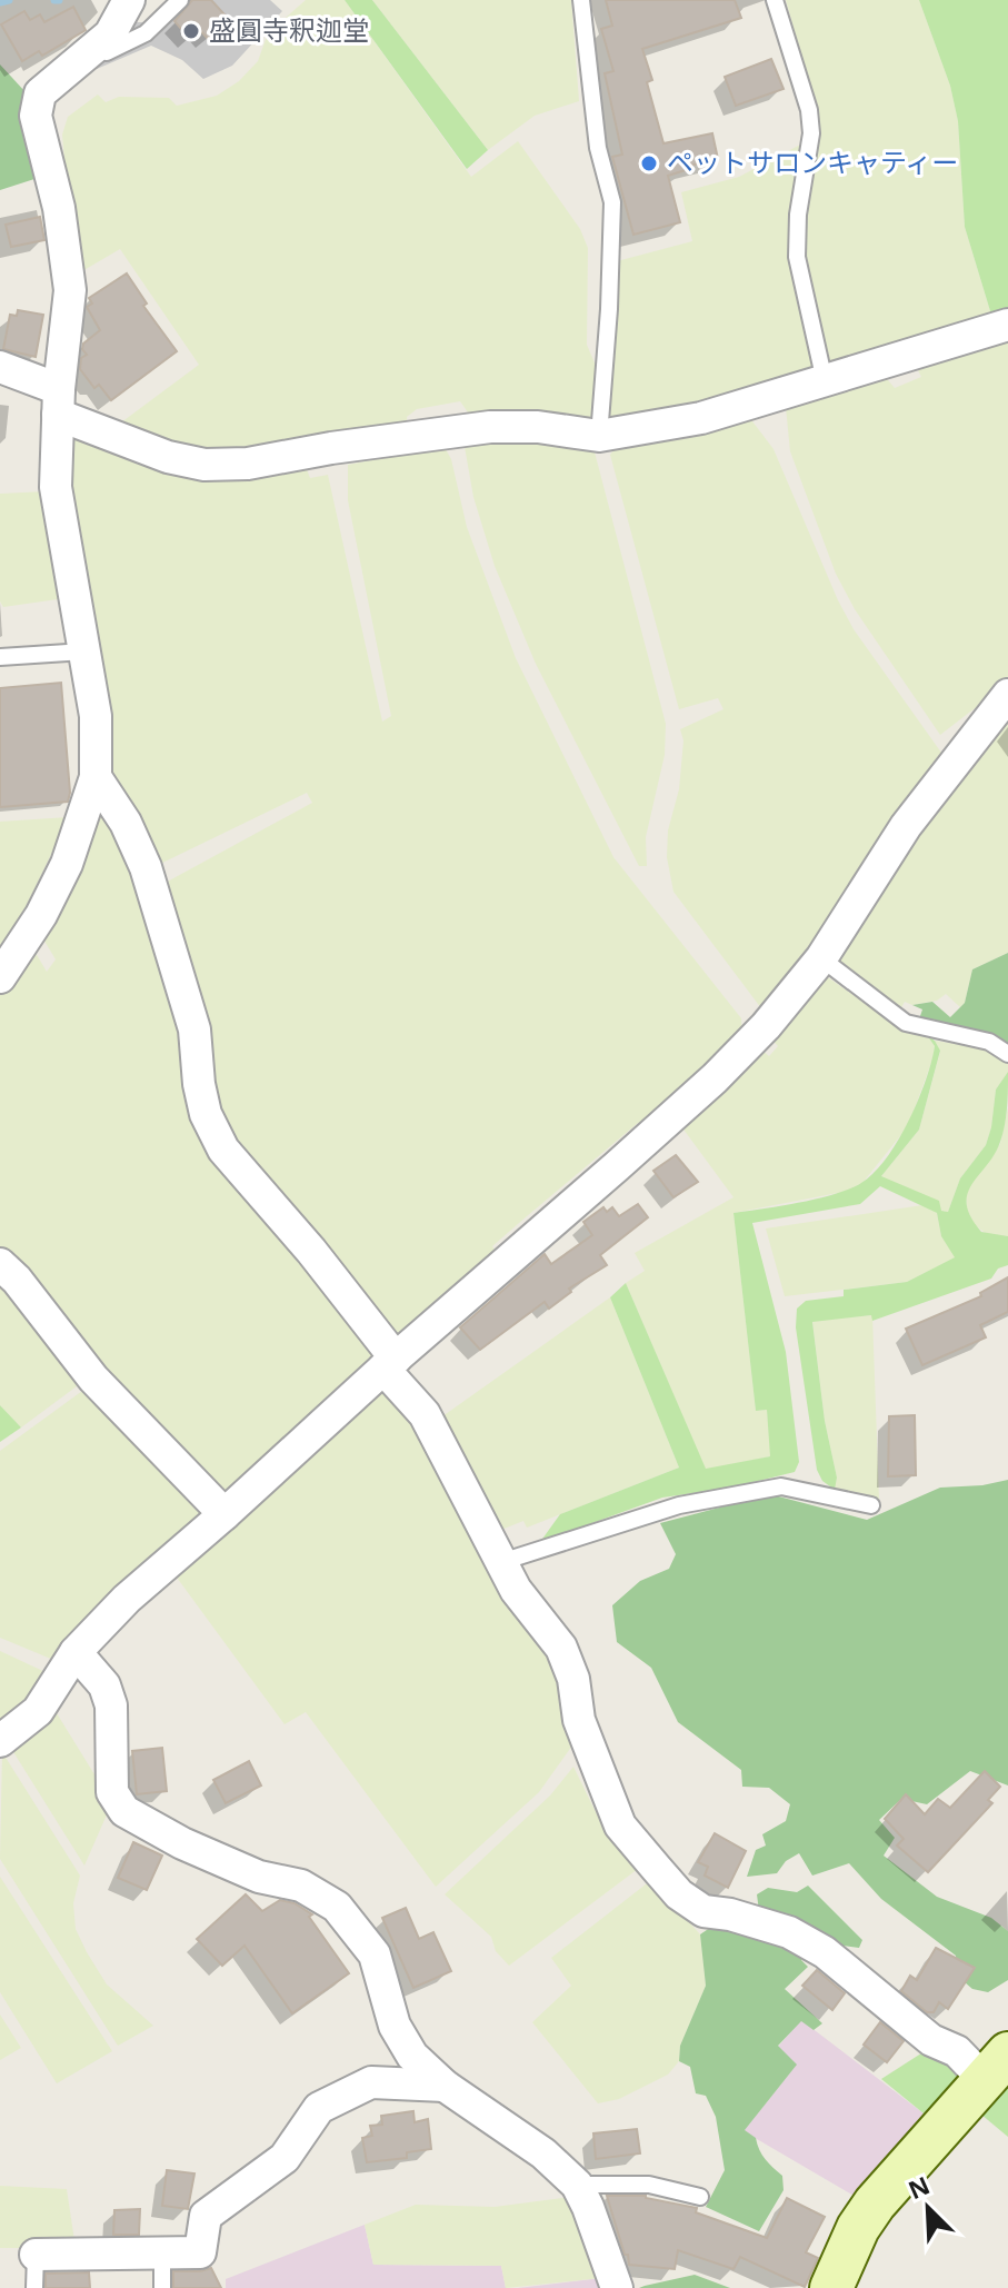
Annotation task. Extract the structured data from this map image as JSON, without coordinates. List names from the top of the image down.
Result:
{
  "places": ["盛圓寺釈迦堂", "ペットサロンキャティー"],
  "north": "top left"
}
